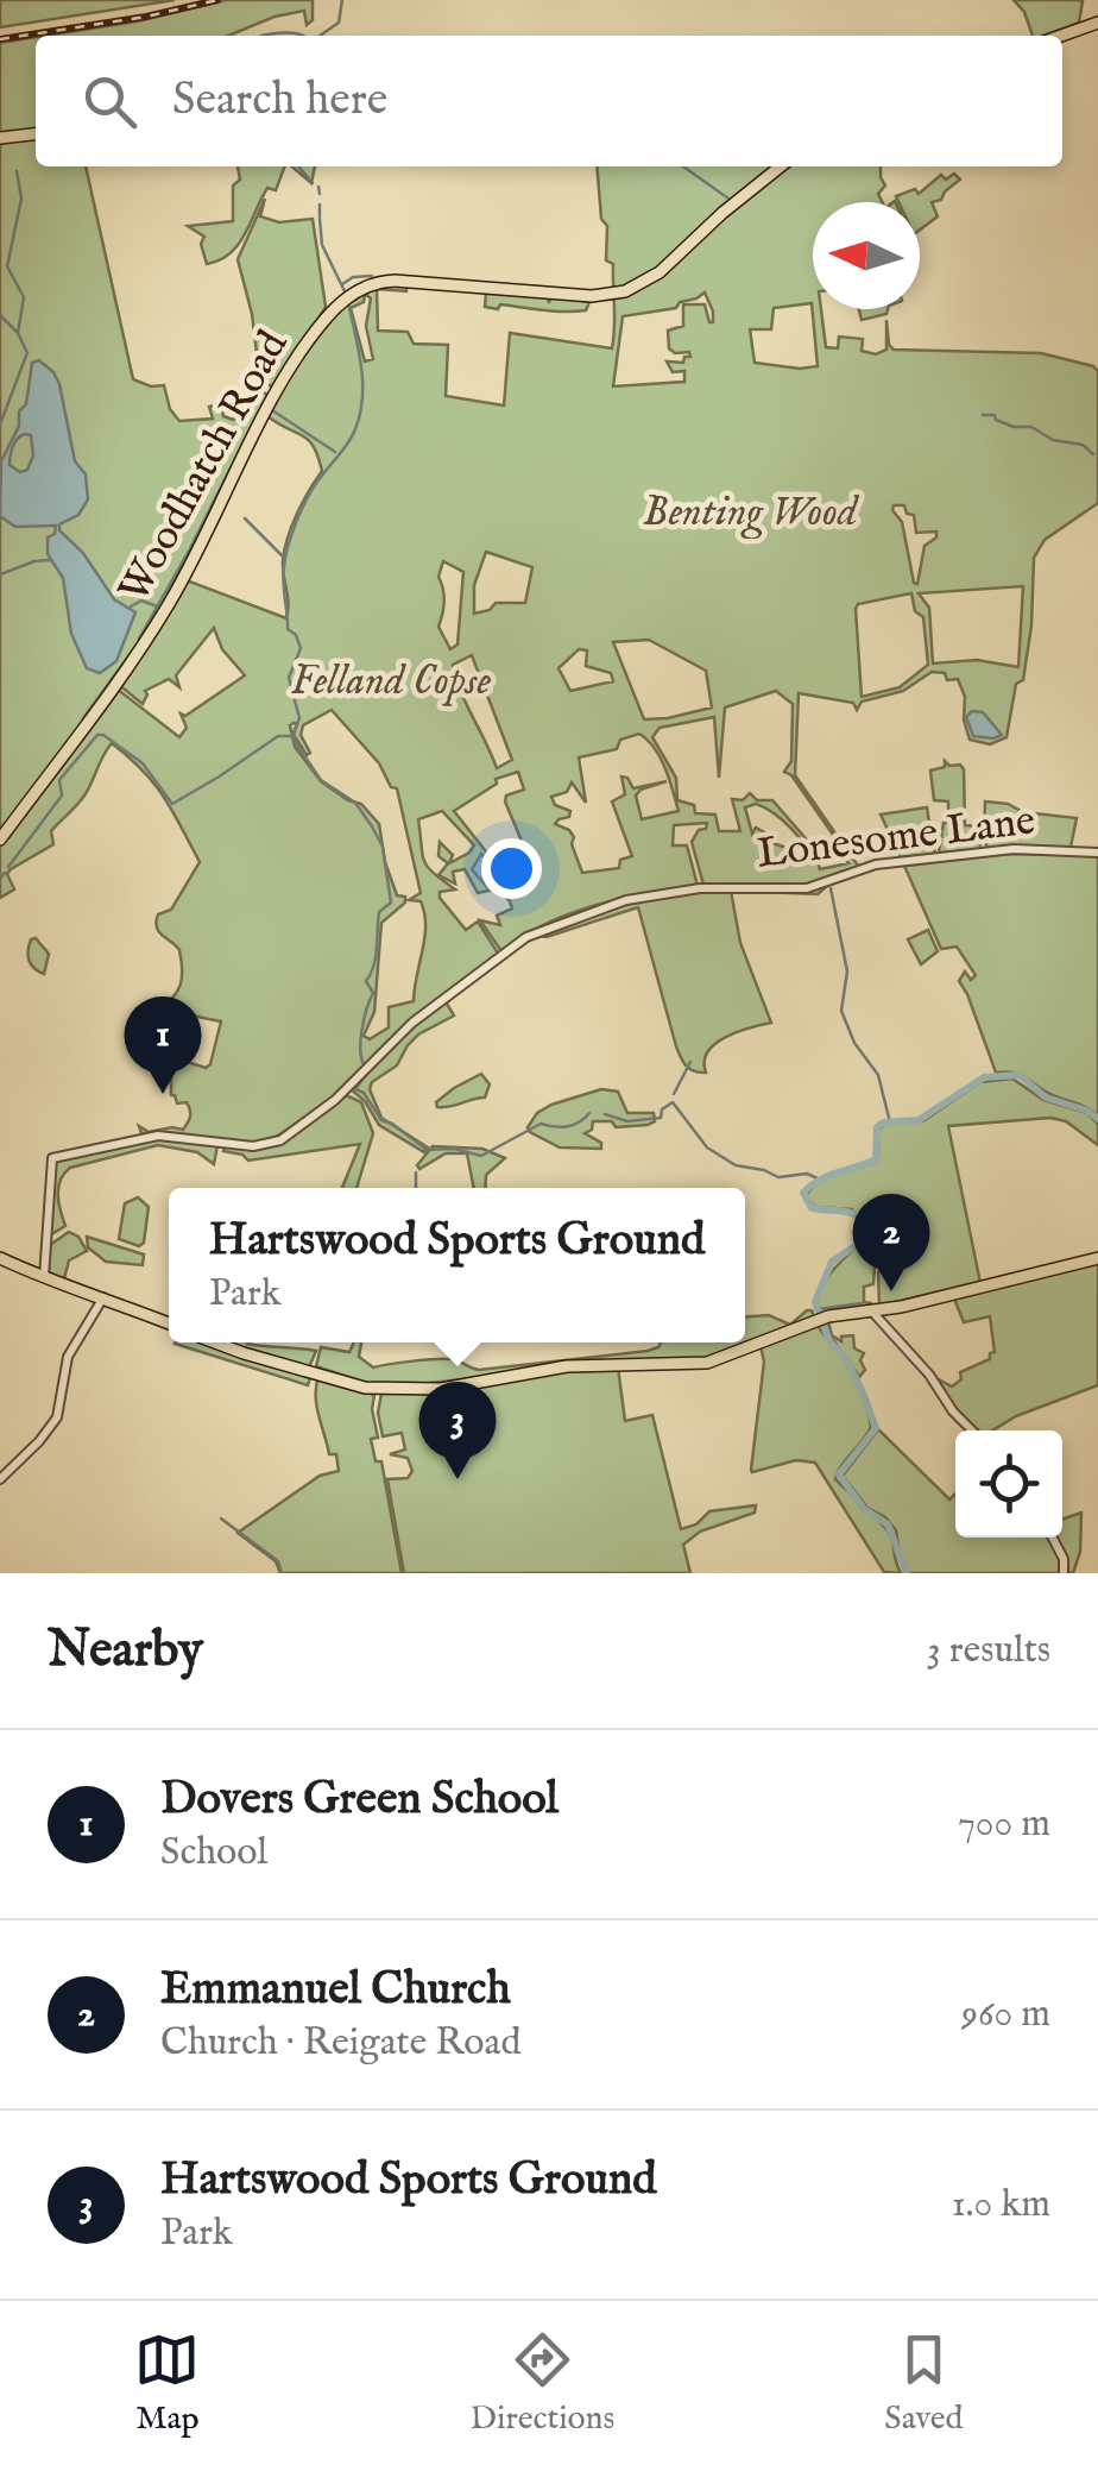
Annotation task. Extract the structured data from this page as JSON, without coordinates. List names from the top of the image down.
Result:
{
  "streets": {
    "main road": ["Woodhatch Road"],
    "street": ["Lonesome Lane"]
  },
  "parks": ["Benting Wood", "Felland Copse"],
  "north": "left",
  "page": {
    "search": "Search here",
    "pins": ["1", "2", "3"],
    "popup": ["Hartswood Sports Ground", "Park"],
    "heading": ["Nearby", "3 results"],
    "list": [
      {
        "mark": "1",
        "name": "Dovers Green School",
        "note": "School",
        "value": "700 m"
      },
      {
        "mark": "2",
        "name": "Emmanuel Church",
        "note": "Church · Reigate Road",
        "value": "960 m"
      },
      {
        "mark": "3",
        "name": "Hartswood Sports Ground",
        "note": "Park",
        "value": "1.0 km"
      }
    ],
    "nav": ["Map", "Directions", "Saved"]
  }
}
